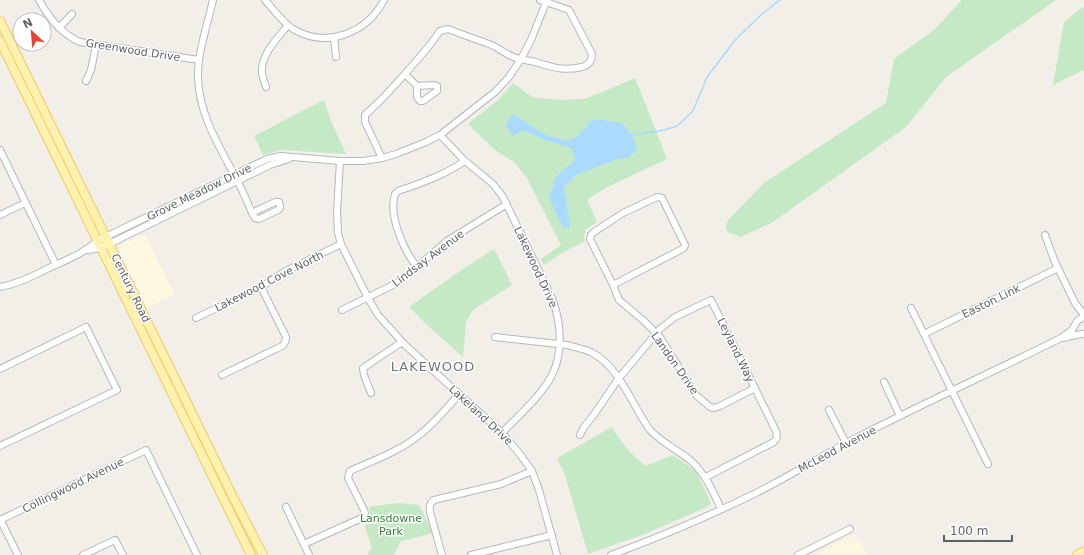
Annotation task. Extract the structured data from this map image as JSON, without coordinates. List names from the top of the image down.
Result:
{
  "streets": {
    "main road": ["Century Road"],
    "street": [
      "Greenwood Drive",
      "Grove Meadow Drive",
      "Lindsay Avenue",
      "Lakewood Drive",
      "Lakewood Cove North",
      "Easton Link",
      "Leyland Way",
      "Landon Drive",
      "Lakeland Drive",
      "McLeod Avenue",
      "Collingwood Avenue"
    ]
  },
  "crossings": [
    ["Grove Meadow Drive", "Lakewood Drive"],
    ["Grove Meadow Drive", "Century Road"],
    ["Grove Meadow Drive", "Lakeland Drive"],
    ["Lindsay Avenue", "Lakewood Drive"],
    ["Lindsay Avenue", "Lakeland Drive"],
    ["Lakewood Drive", "Lakeland Drive"],
    ["Lakewood Cove North", "Lakeland Drive"],
    ["Leyland Way", "Landon Drive"]
  ],
  "districts": ["LAKEWOOD"],
  "parks": ["Lansdowne Park"],
  "scale_bar": "100 m",
  "north": "top left"
}
